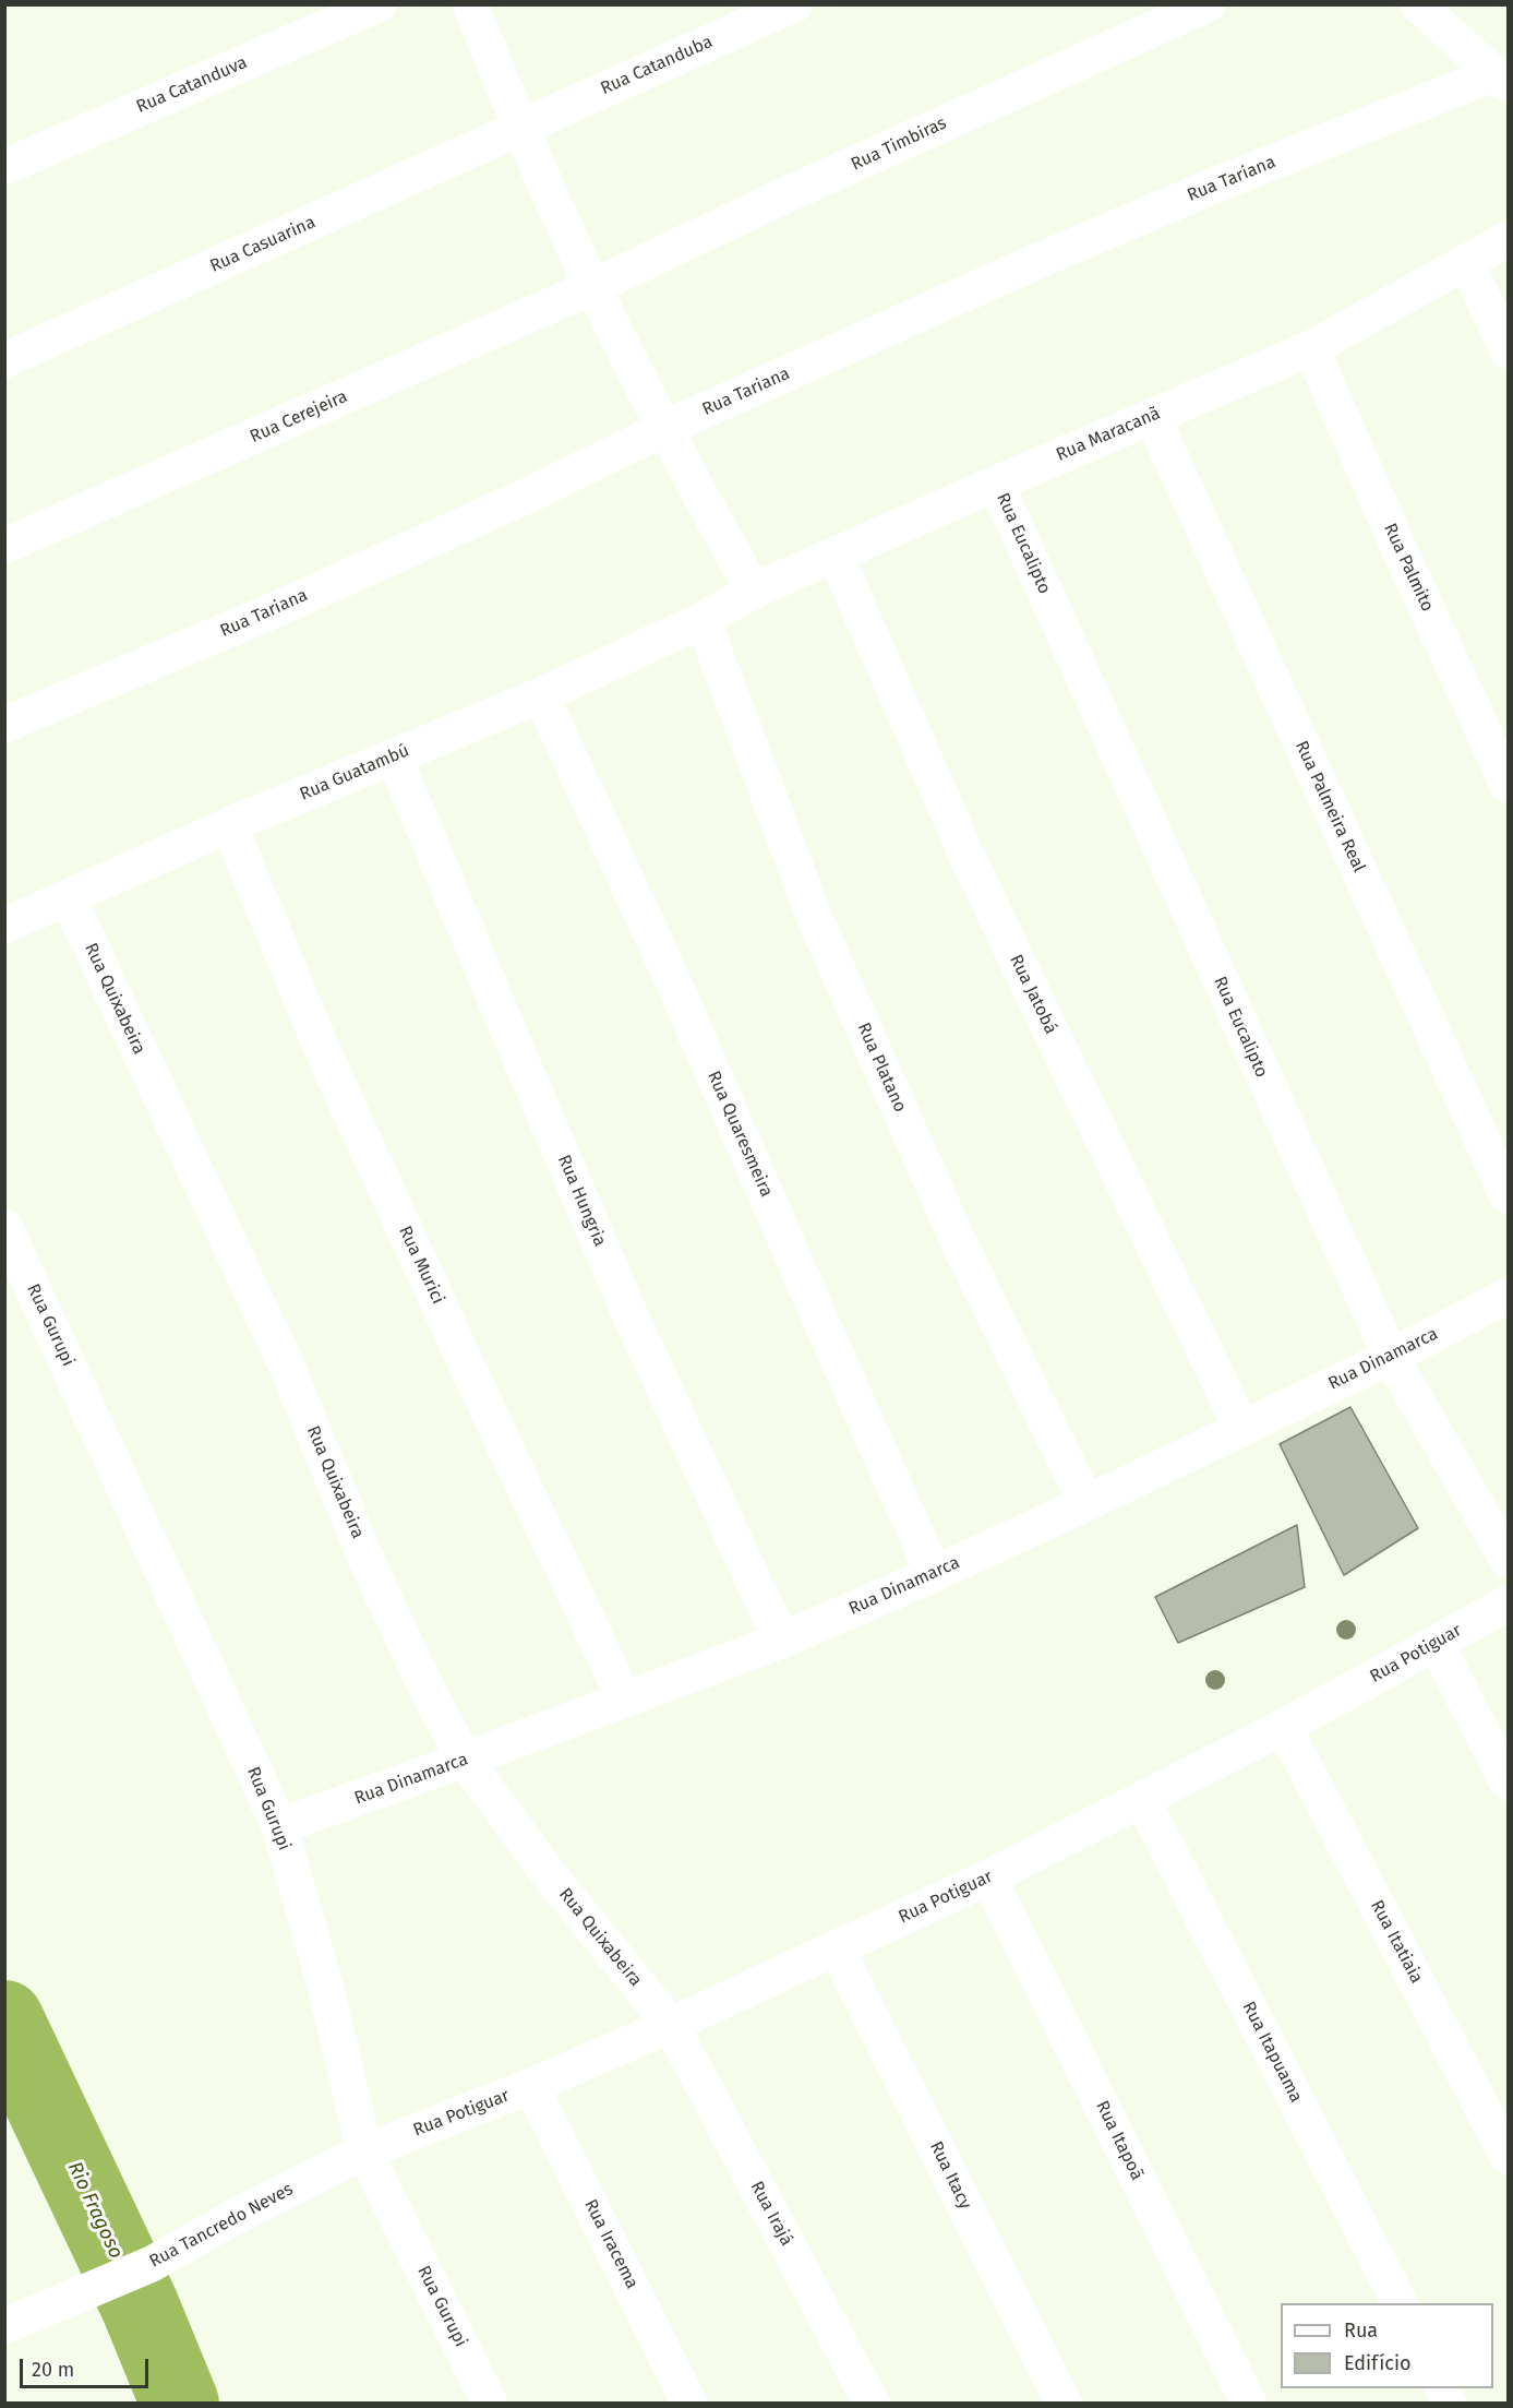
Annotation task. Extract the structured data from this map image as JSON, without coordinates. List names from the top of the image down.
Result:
{
  "streets": {
    "street": [
      "Rua Catanduba",
      "Rua Catanduva",
      "Rua Timbiras",
      "Rua Tariana",
      "Rua Casuarina",
      "Rua Cerejeira",
      "Rua Maracanã",
      "Rua Eucalipto",
      "Rua Palmito",
      "Rua Guatambú",
      "Rua Palmeira Real",
      "Rua Jatobá",
      "Rua Quixabeira",
      "Rua Platano",
      "Rua Quaresmeira",
      "Rua Hungria",
      "Rua Murici",
      "Rua Gurupi",
      "Rua Dinamarca",
      "Rua Potiguar",
      "Rua Itatiaia",
      "Rua Itapuama",
      "Rua Itapoã",
      "Rua Itacy",
      "Rua Irajá",
      "Rua Tancredo Neves",
      "Rua Iracema"
    ]
  },
  "crossings": [
    ["Rua Catanduba", "Rua Casuarina"],
    ["Rua Timbiras", "Rua Cerejeira"],
    ["Rua Maracanã", "Rua Eucalipto"],
    ["Rua Maracanã", "Rua Palmito"],
    ["Rua Maracanã", "Rua Guatambú"],
    ["Rua Maracanã", "Rua Palmeira Real"],
    ["Rua Maracanã", "Rua Jatobá"],
    ["Rua Maracanã", "Rua Platano"],
    ["Rua Eucalipto", "Rua Dinamarca"],
    ["Rua Guatambú", "Rua Quixabeira"],
    ["Rua Guatambú", "Rua Platano"],
    ["Rua Guatambú", "Rua Quaresmeira"],
    ["Rua Guatambú", "Rua Hungria"],
    ["Rua Guatambú", "Rua Murici"],
    ["Rua Jatobá", "Rua Dinamarca"],
    ["Rua Quixabeira", "Rua Dinamarca"],
    ["Rua Quixabeira", "Rua Potiguar"],
    ["Rua Quixabeira", "Rua Irajá"],
    ["Rua Platano", "Rua Dinamarca"],
    ["Rua Quaresmeira", "Rua Dinamarca"],
    ["Rua Hungria", "Rua Dinamarca"],
    ["Rua Murici", "Rua Dinamarca"],
    ["Rua Gurupi", "Rua Dinamarca"],
    ["Rua Gurupi", "Rua Potiguar"],
    ["Rua Gurupi", "Rua Tancredo Neves"],
    ["Rua Potiguar", "Rua Itatiaia"],
    ["Rua Potiguar", "Rua Itapuama"],
    ["Rua Potiguar", "Rua Itapoã"],
    ["Rua Potiguar", "Rua Itacy"],
    ["Rua Potiguar", "Rua Irajá"],
    ["Rua Potiguar", "Rua Tancredo Neves"],
    ["Rua Potiguar", "Rua Iracema"]
  ],
  "water": ["Rio Fragoso"],
  "legend": ["Rua", "Edifício"],
  "scale_bar": "20 m"
}
